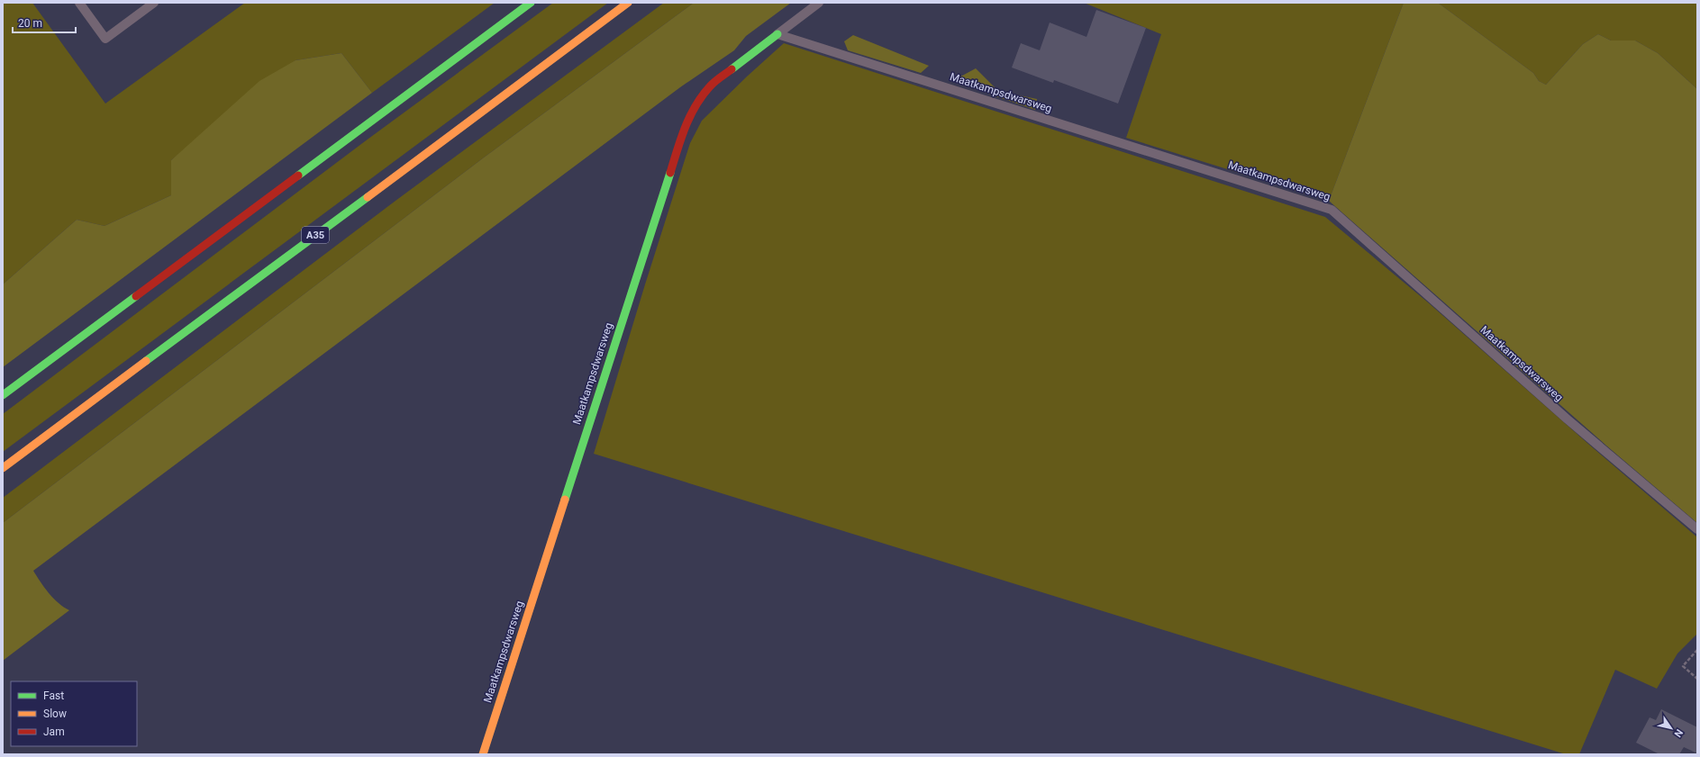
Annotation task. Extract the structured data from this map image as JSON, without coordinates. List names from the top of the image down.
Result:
{
  "streets": {
    "main road": ["Maatkampsdwarsweg", "A35"]
  },
  "legend": ["Fast", "Slow", "Jam"],
  "scale_bar": "20 m",
  "north": "bottom right"
}
